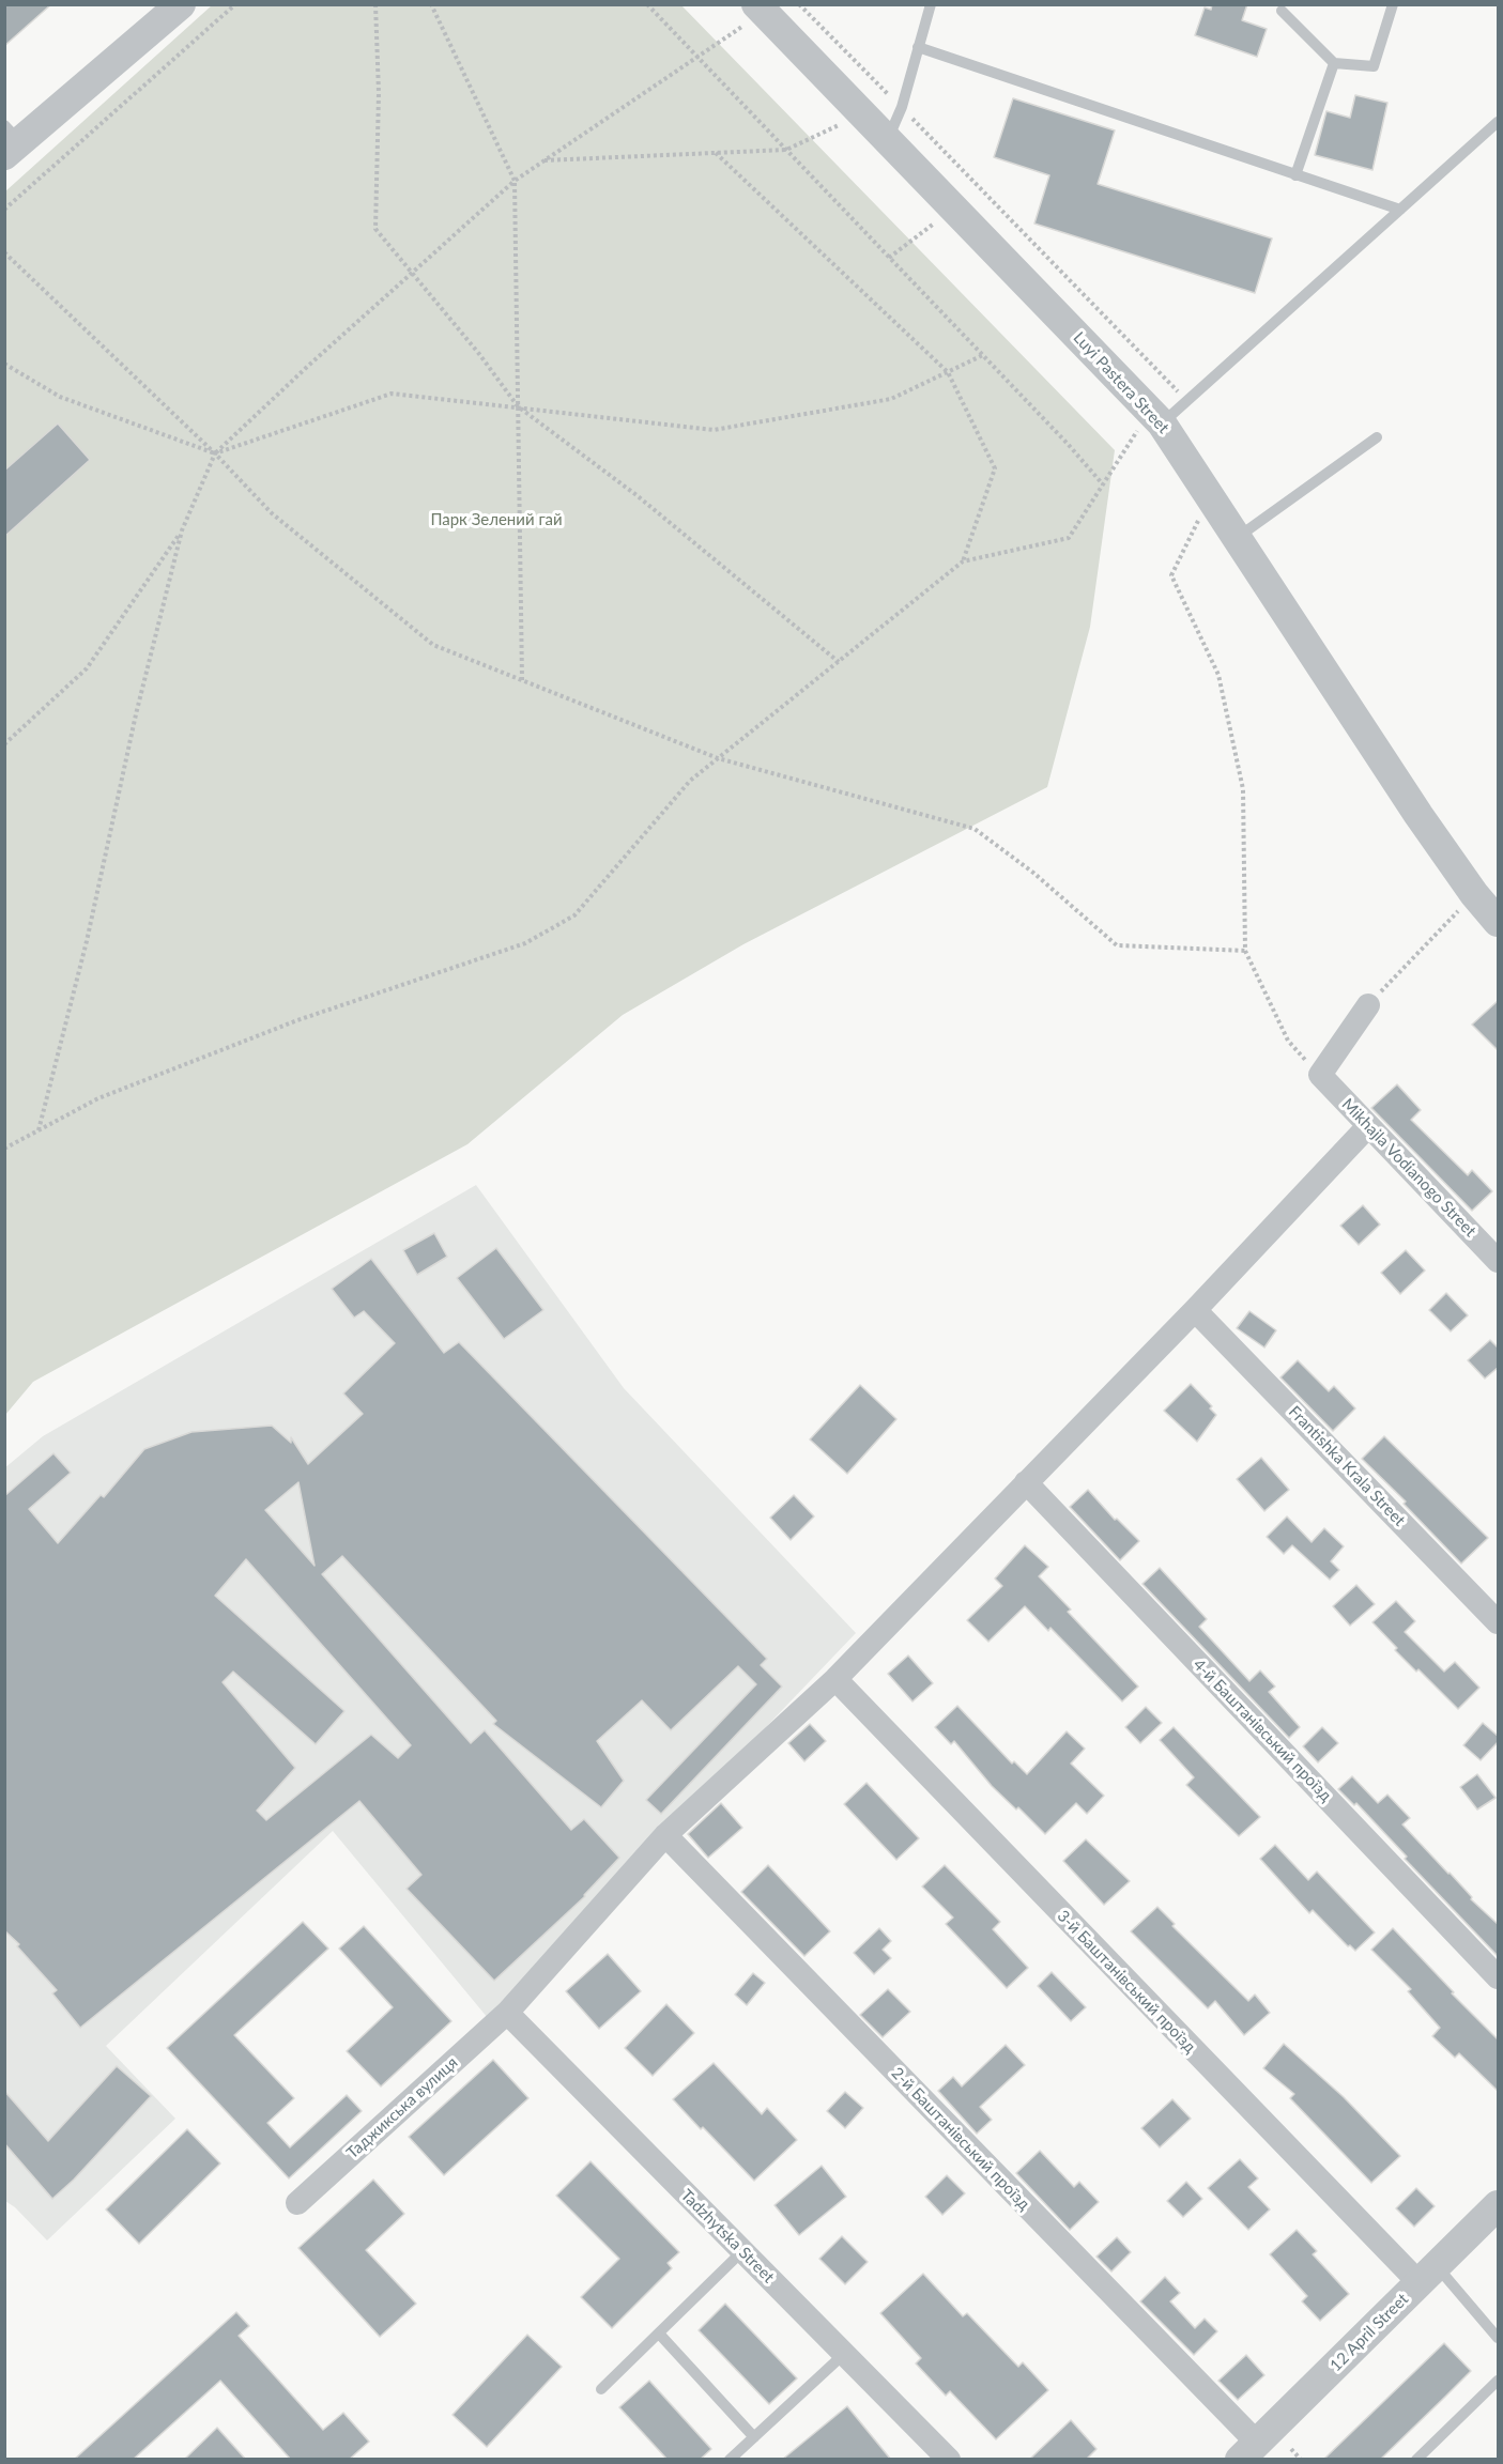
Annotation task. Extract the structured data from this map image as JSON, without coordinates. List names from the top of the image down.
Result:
{
  "streets": {
    "street": [
      "Luyi Pastera Street",
      "Mikhajla Vodianogo Street",
      "Frantishka Krala Street",
      "4-й Баштанівський проїзд",
      "3-й Баштанівський проїзд",
      "Таджикська вулиця",
      "2-й Баштанівський проїзд",
      "Tadzhytska Street",
      "12 April Street"
    ]
  },
  "crossings": [
    ["Mikhajla Vodianogo Street", "Таджикська вулиця"],
    ["Frantishka Krala Street", "Таджикська вулиця"],
    ["4-й Баштанівський проїзд", "Таджикська вулиця"],
    ["3-й Баштанівський проїзд", "Таджикська вулиця"],
    ["3-й Баштанівський проїзд", "12 April Street"],
    ["Таджикська вулиця", "2-й Баштанівський проїзд"],
    ["Таджикська вулиця", "Tadzhytska Street"],
    ["2-й Баштанівський проїзд", "12 April Street"]
  ],
  "parks": ["Парк Зелений гай"]
}
